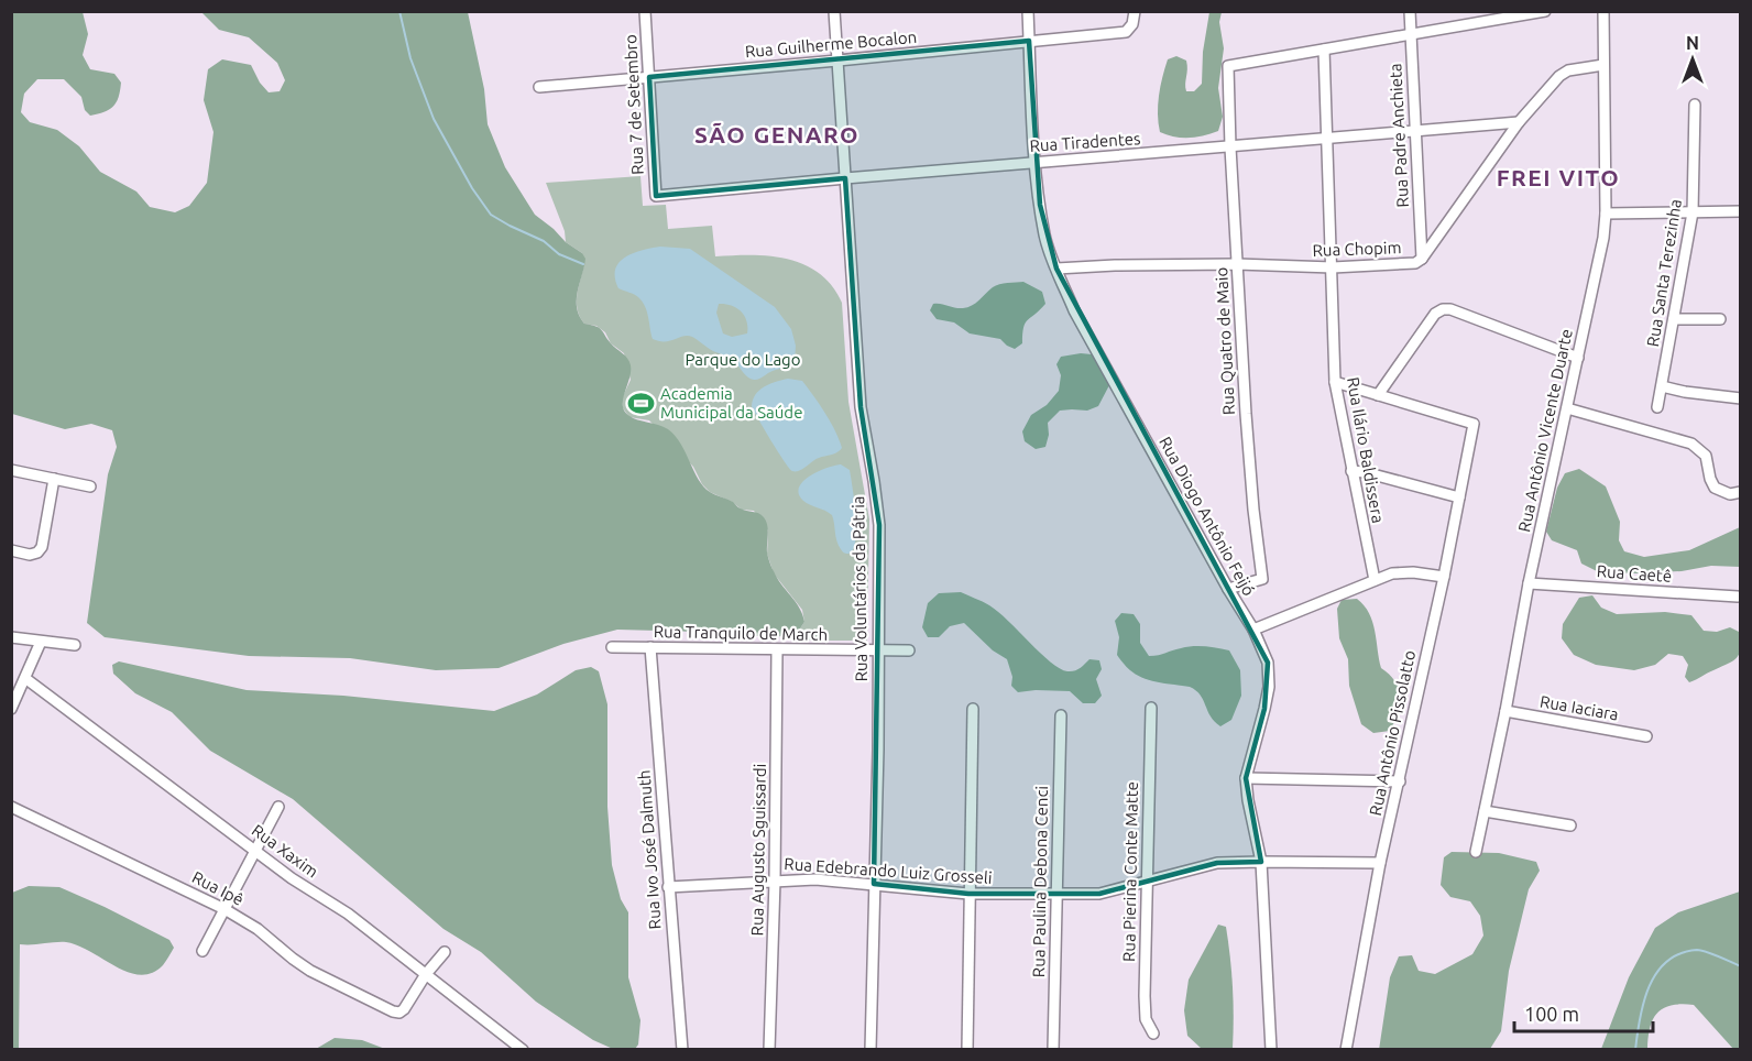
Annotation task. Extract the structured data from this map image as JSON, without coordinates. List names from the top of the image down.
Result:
{
  "streets": {
    "street": [
      "Rua Guilherme Bocalon",
      "Rua 7 de Setembro",
      "Rua Padre Anchieta",
      "Rua Tiradentes",
      "Rua Chopim",
      "Rua Santa Terezinha",
      "Rua Quatro de Maio",
      "Rua Antônio Vicente Duarte",
      "Rua Ilário Baldissera",
      "Rua Diogo Antônio Feijó",
      "Rua Caetê",
      "Rua Voluntários da Pátria",
      "Rua Tranquilo de March",
      "Rua Iaciara",
      "Rua Antônio Pissolatto",
      "Rua Ivo José Dalmuth",
      "Rua Augusto Sguissardi",
      "Rua Xaxim",
      "Rua Edebrando Luiz Grosseli",
      "Rua Pierina Conte Matte",
      "Rua Paulina Debona Cenci",
      "Rua Ipê"
    ]
  },
  "crossings": [
    ["Rua Guilherme Bocalon", "Rua 7 de Setembro"],
    ["Rua Guilherme Bocalon", "Rua Diogo Antônio Feijó"],
    ["Rua Guilherme Bocalon", "Rua Voluntários da Pátria"],
    ["Rua 7 de Setembro", "Rua Tiradentes"],
    ["Rua Padre Anchieta", "Rua Tiradentes"],
    ["Rua Padre Anchieta", "Rua Chopim"],
    ["Rua Tiradentes", "Rua Chopim"],
    ["Rua Tiradentes", "Rua Quatro de Maio"],
    ["Rua Tiradentes", "Rua Ilário Baldissera"],
    ["Rua Tiradentes", "Rua Diogo Antônio Feijó"],
    ["Rua Tiradentes", "Rua Voluntários da Pátria"],
    ["Rua Chopim", "Rua Quatro de Maio"],
    ["Rua Chopim", "Rua Antônio Vicente Duarte"],
    ["Rua Chopim", "Rua Ilário Baldissera"],
    ["Rua Chopim", "Rua Diogo Antônio Feijó"],
    ["Rua Quatro de Maio", "Rua Ilário Baldissera"],
    ["Rua Quatro de Maio", "Rua Diogo Antônio Feijó"],
    ["Rua Antônio Vicente Duarte", "Rua Caetê"],
    ["Rua Antônio Vicente Duarte", "Rua Iaciara"],
    ["Rua Diogo Antônio Feijó", "Rua Edebrando Luiz Grosseli"],
    ["Rua Voluntários da Pátria", "Rua Tranquilo de March"],
    ["Rua Voluntários da Pátria", "Rua Edebrando Luiz Grosseli"],
    ["Rua Tranquilo de March", "Rua Ivo José Dalmuth"],
    ["Rua Tranquilo de March", "Rua Augusto Sguissardi"],
    ["Rua Antônio Pissolatto", "Rua Edebrando Luiz Grosseli"],
    ["Rua Ivo José Dalmuth", "Rua Edebrando Luiz Grosseli"],
    ["Rua Augusto Sguissardi", "Rua Edebrando Luiz Grosseli"],
    ["Rua Xaxim", "Rua Ipê"],
    ["Rua Edebrando Luiz Grosseli", "Rua Pierina Conte Matte"],
    ["Rua Edebrando Luiz Grosseli", "Rua Paulina Debona Cenci"]
  ],
  "districts": ["SÃO GENARO", "FREI VITO"],
  "parks": ["Parque do Lago"],
  "places": {
    "sports": ["Academia Municipal da Saúde"]
  },
  "scale_bar": "100 m",
  "north": "top"
}
